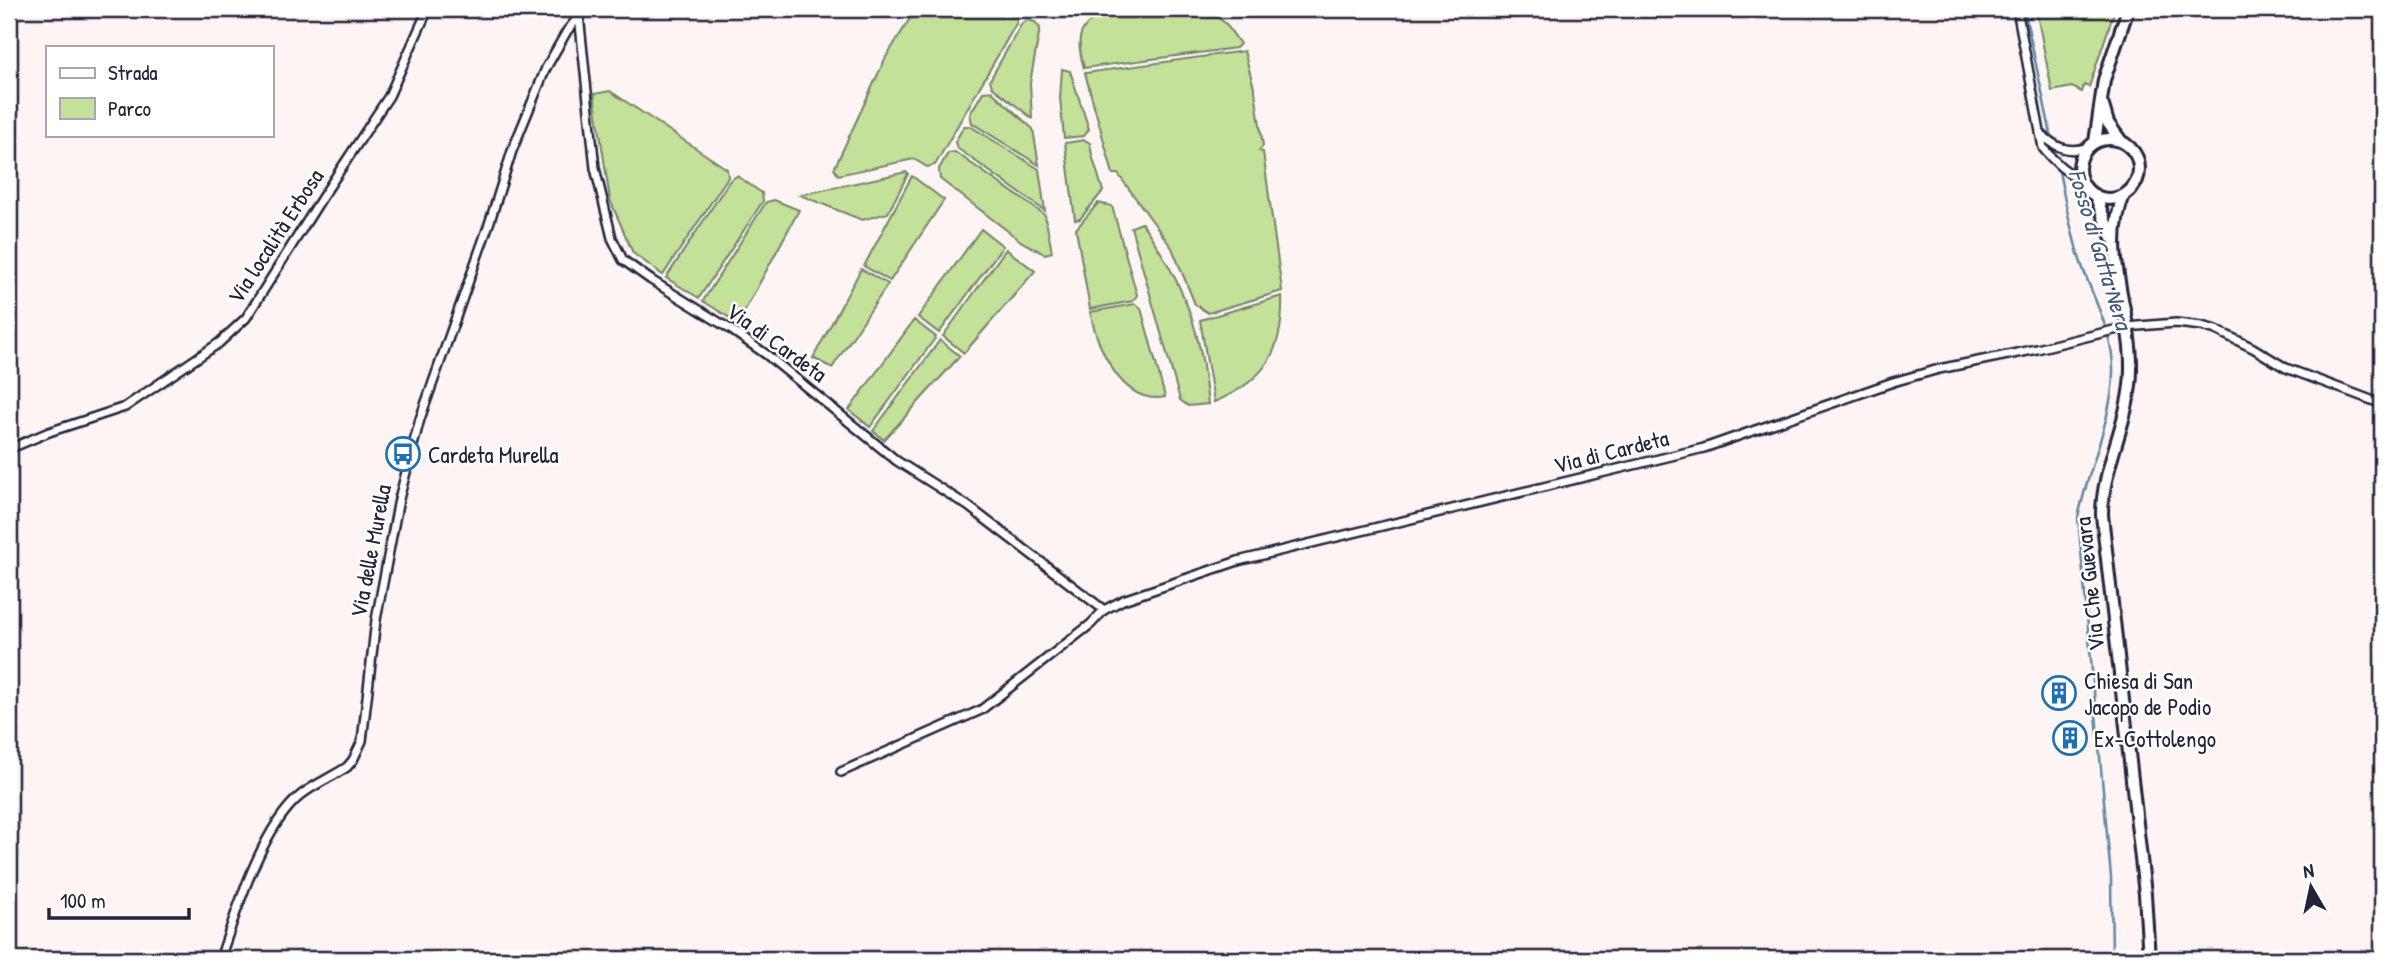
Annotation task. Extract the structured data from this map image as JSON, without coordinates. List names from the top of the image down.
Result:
{
  "streets": {
    "main road": ["Via Che Guevara"],
    "street": ["Via località Erbosa", "Via di Cardeta", "Via delle Murella"]
  },
  "crossings": [
    ["Via di Cardeta", "Via delle Murella"],
    ["Via di Cardeta", "Via Che Guevara"]
  ],
  "water": ["Fosso di Gatta Nera"],
  "places": {
    "bus stop": ["Cardeta Murella"],
    "building": ["Chiesa di San Jacopo de Podio", "Ex-Cottolengo"]
  },
  "legend": ["Strada", "Parco"],
  "scale_bar": "100 m",
  "north": "top"
}
